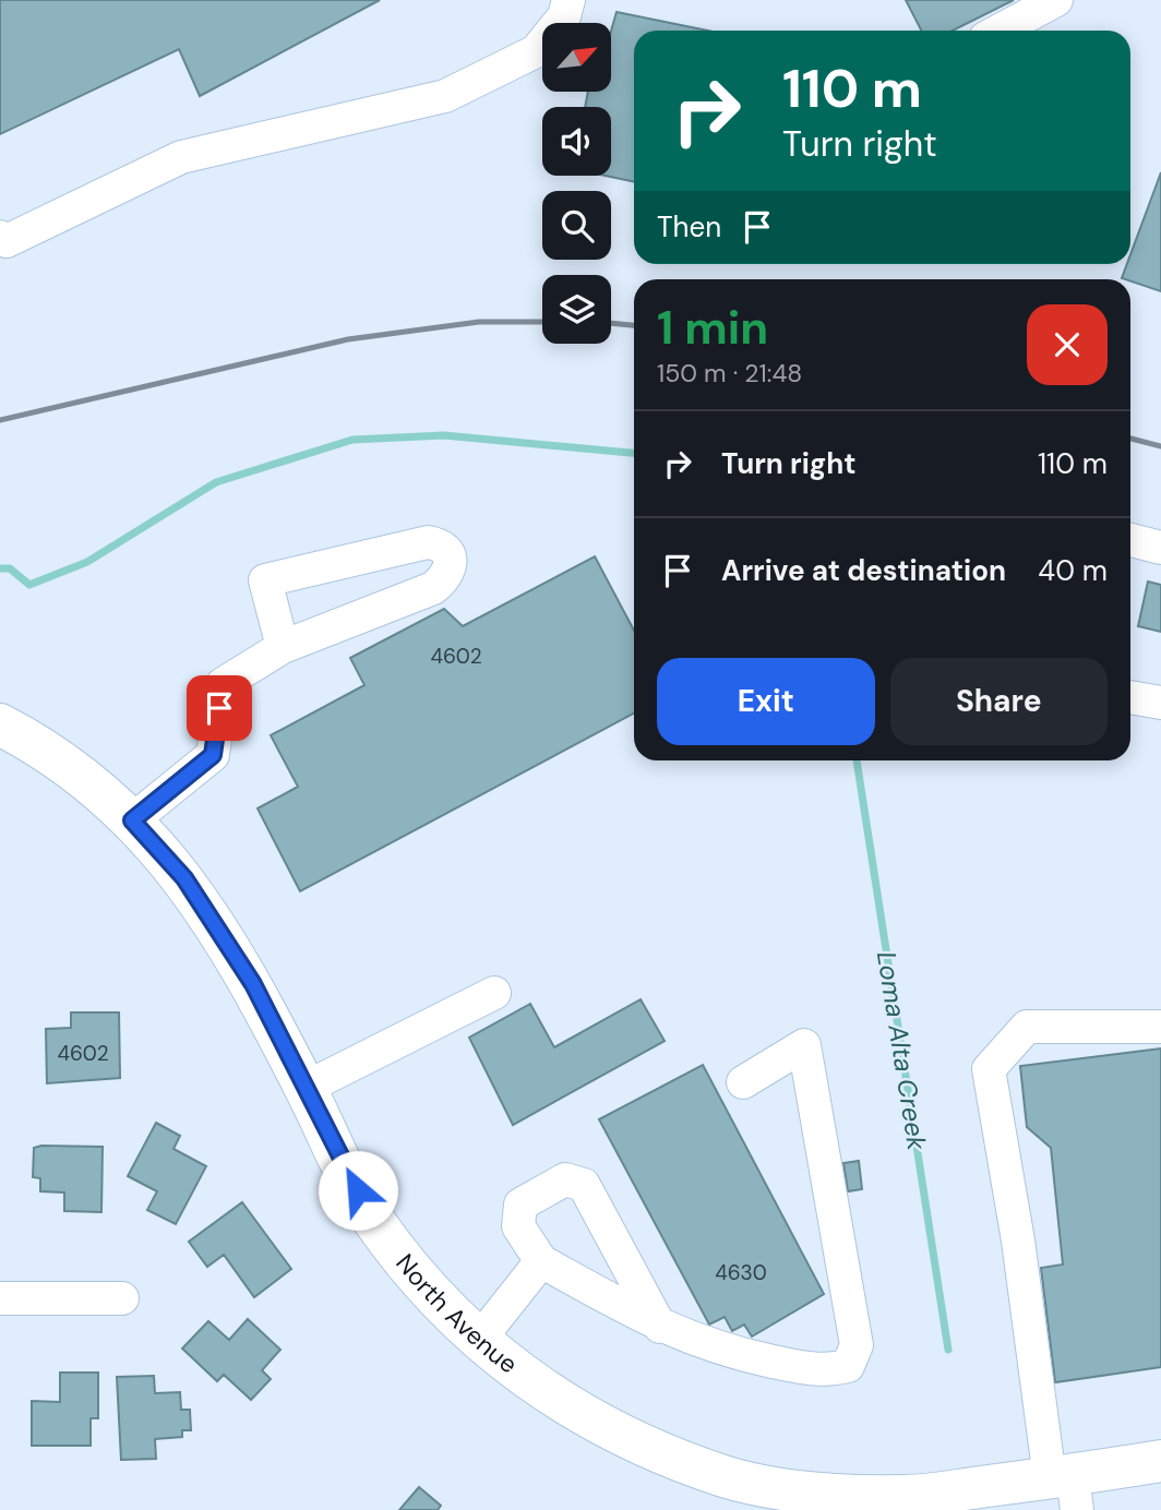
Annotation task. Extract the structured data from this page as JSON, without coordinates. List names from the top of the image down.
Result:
{
  "streets": {
    "main road": ["North Avenue"]
  },
  "water": ["Loma Alta Creek"],
  "house_numbers": ["4602", "4602", "4630"],
  "north": "top right",
  "page": {
    "turn": ["110 m", "Turn right"],
    "then": "Then",
    "heading": ["1 min", "150 m · 21:48"],
    "list": [
      {
        "name": "Turn right",
        "value": "110 m"
      },
      {
        "name": "Arrive at destination",
        "value": "40 m"
      }
    ],
    "buttons": ["Exit", "Share"]
  }
}
